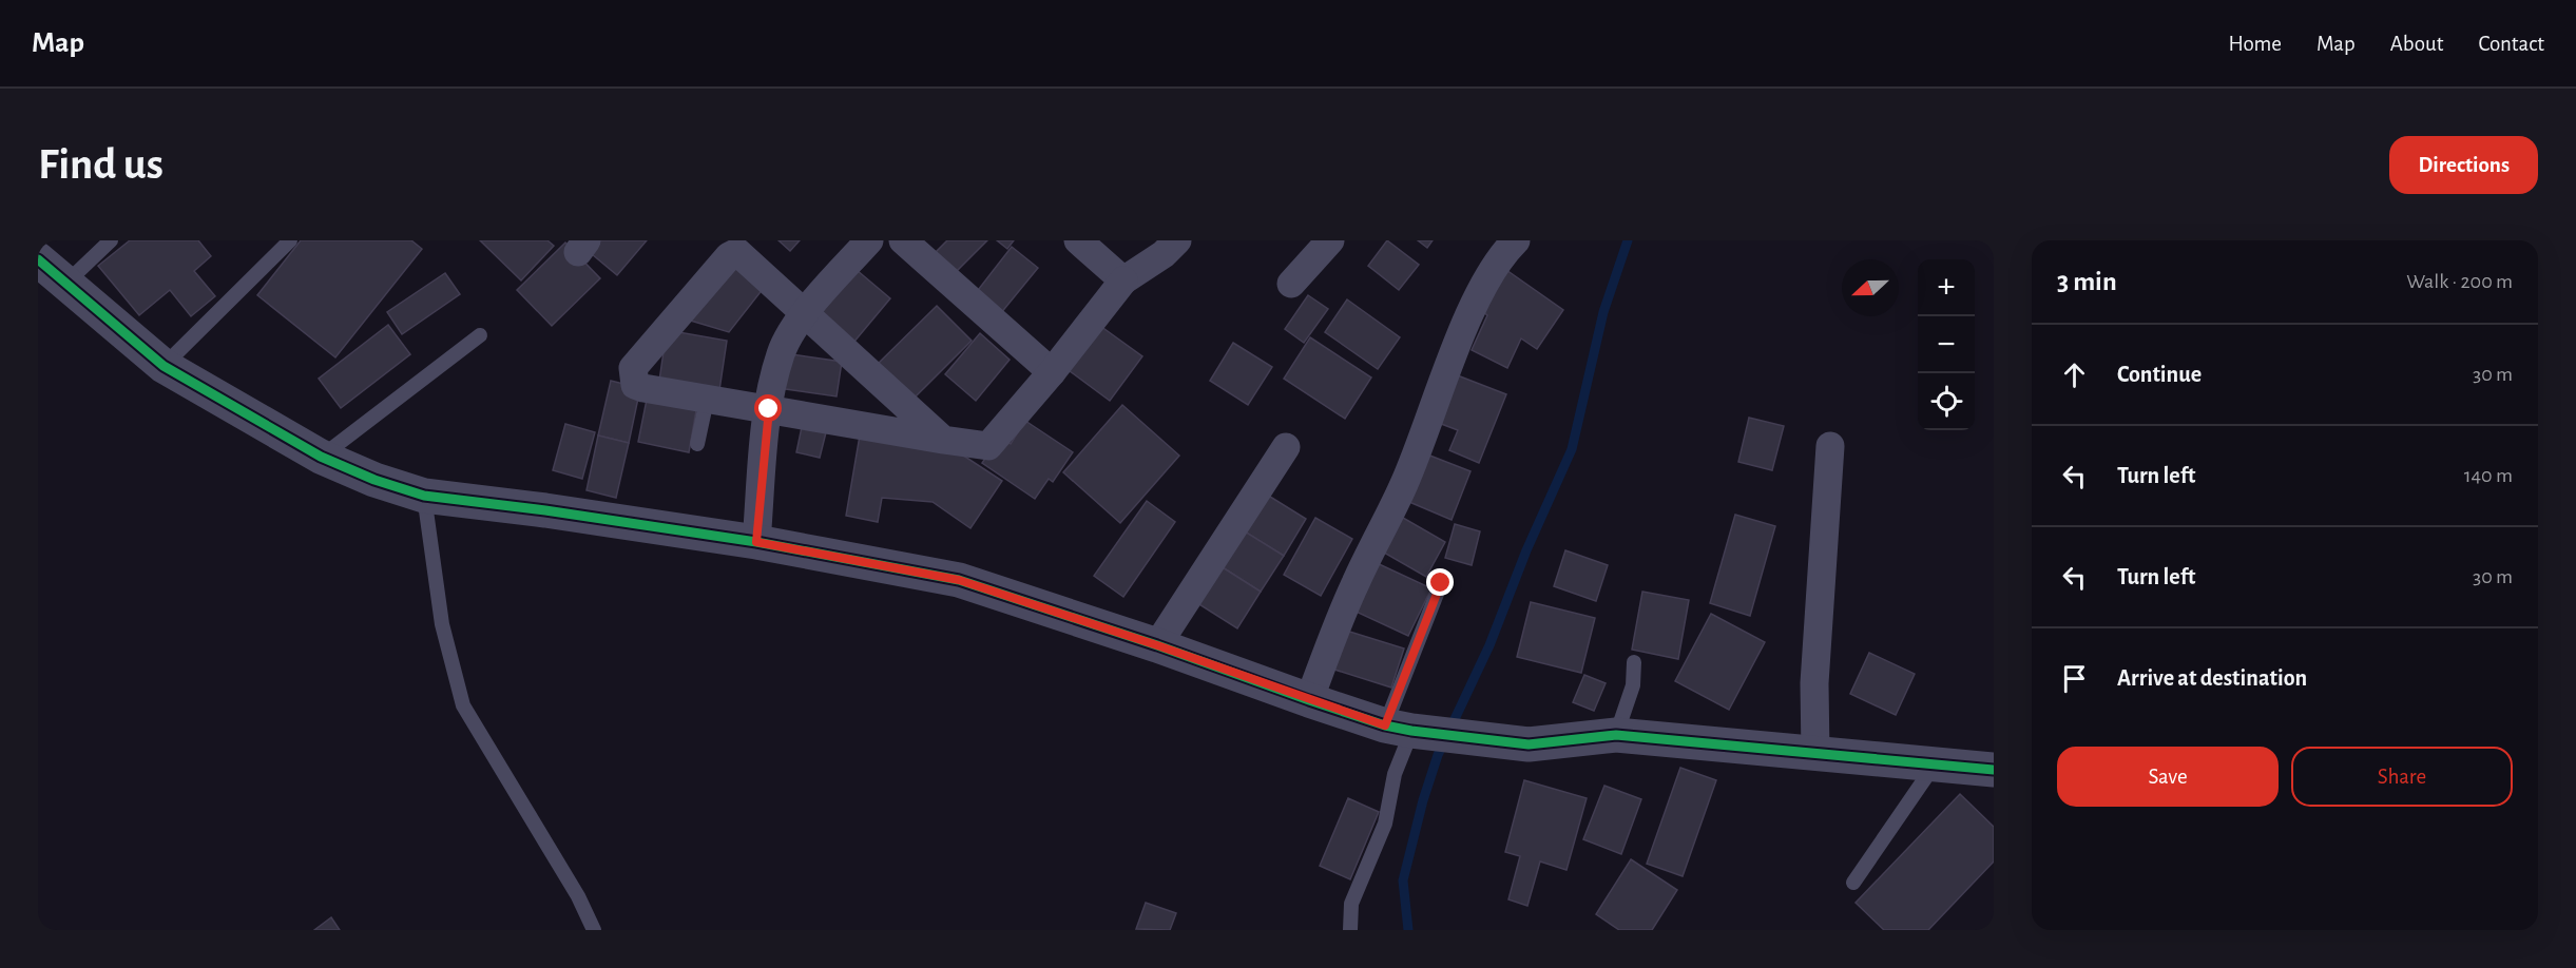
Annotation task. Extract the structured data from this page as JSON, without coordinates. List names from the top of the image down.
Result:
{
  "north": "left",
  "page": {
    "header": "Map",
    "nav": [
      "Home",
      "Map",
      "About",
      "Contact"
    ],
    "buttons": [
      "Directions",
      ["Save", "Share"]
    ],
    "title": "Find us",
    "heading": ["3 min", "Walk · 200 m"],
    "map_buttons": ["+", "−"],
    "list": [
      ["Continue", "30 m"],
      ["Turn left", "140 m"],
      ["Turn left", "30 m"],
      "Arrive at destination"
    ]
  }
}
